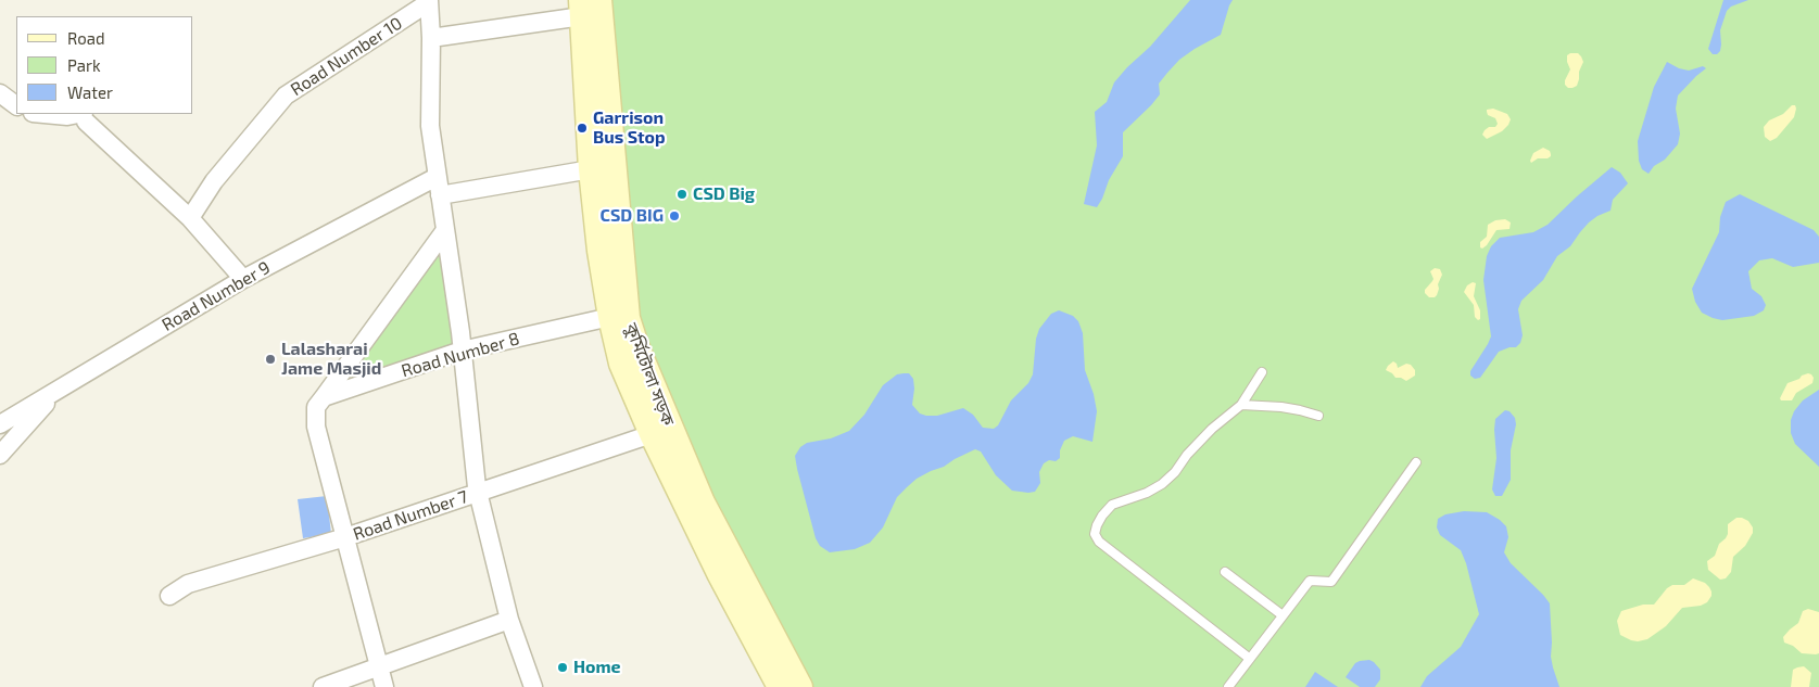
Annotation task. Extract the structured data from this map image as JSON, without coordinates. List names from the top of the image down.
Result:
{
  "streets": {
    "main road": ["কুর্মিটোলা সড়ক"],
    "street": [
      "Road Number 10",
      "Road Number 9",
      "Road Number 8",
      "Road Number 7"
    ]
  },
  "crossings": [
    ["Road Number 10", "কুর্মিটোলা সড়ক"],
    ["Road Number 8", "কুর্মিটোলা সড়ক"],
    ["কুর্মিটোলা সড়ক", "Road Number 7"]
  ],
  "places": [
    "Garrison Bus Stop",
    "CSD Big",
    "CSD BIG",
    "Lalasharai Jame Masjid",
    "Home"
  ],
  "legend": ["Road", "Park", "Water"]
}
